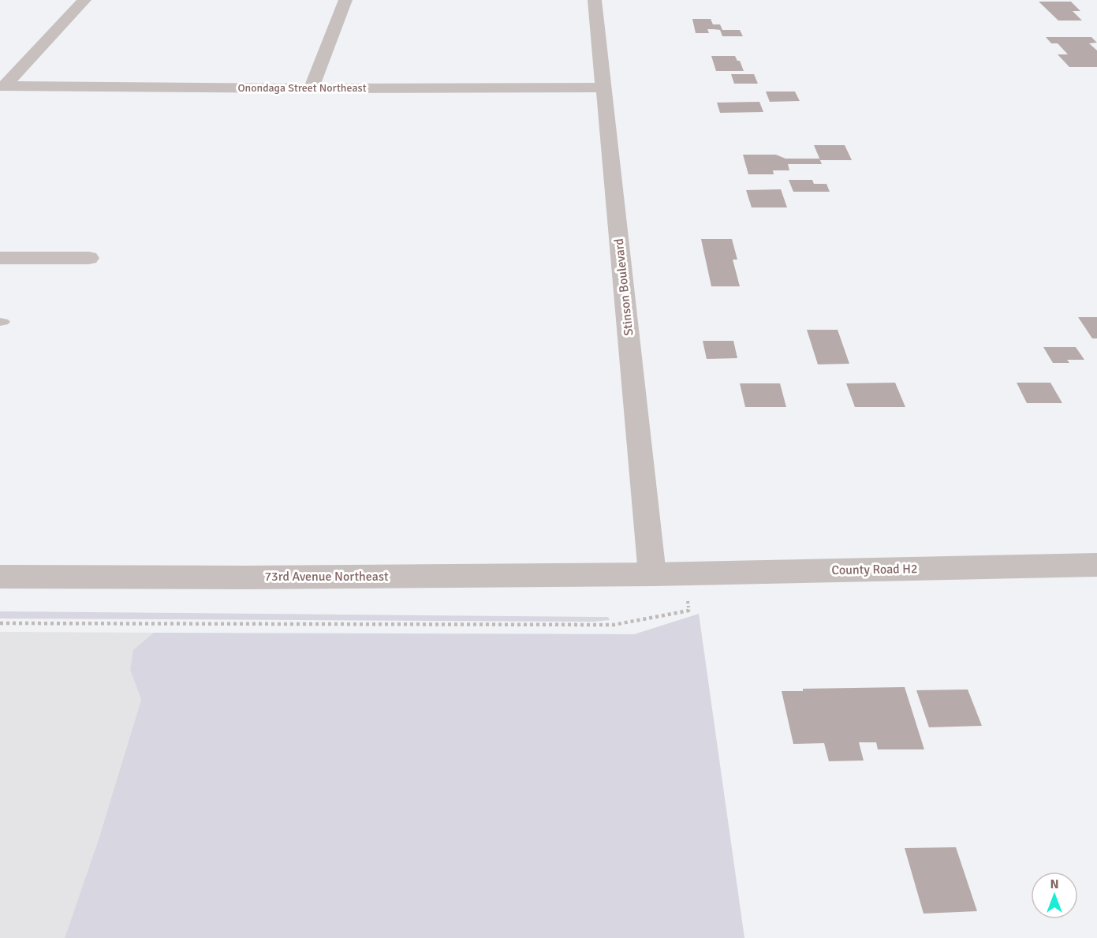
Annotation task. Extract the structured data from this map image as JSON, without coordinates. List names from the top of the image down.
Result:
{
  "streets": {
    "street": [
      "Onondaga Street Northeast",
      "Stinson Boulevard",
      "County Road H2",
      "73rd Avenue Northeast"
    ]
  },
  "crossings": [
    ["Onondaga Street Northeast", "Stinson Boulevard"],
    ["Stinson Boulevard", "County Road H2"],
    ["Stinson Boulevard", "73rd Avenue Northeast"],
    ["County Road H2", "73rd Avenue Northeast"]
  ],
  "north": "top"
}
